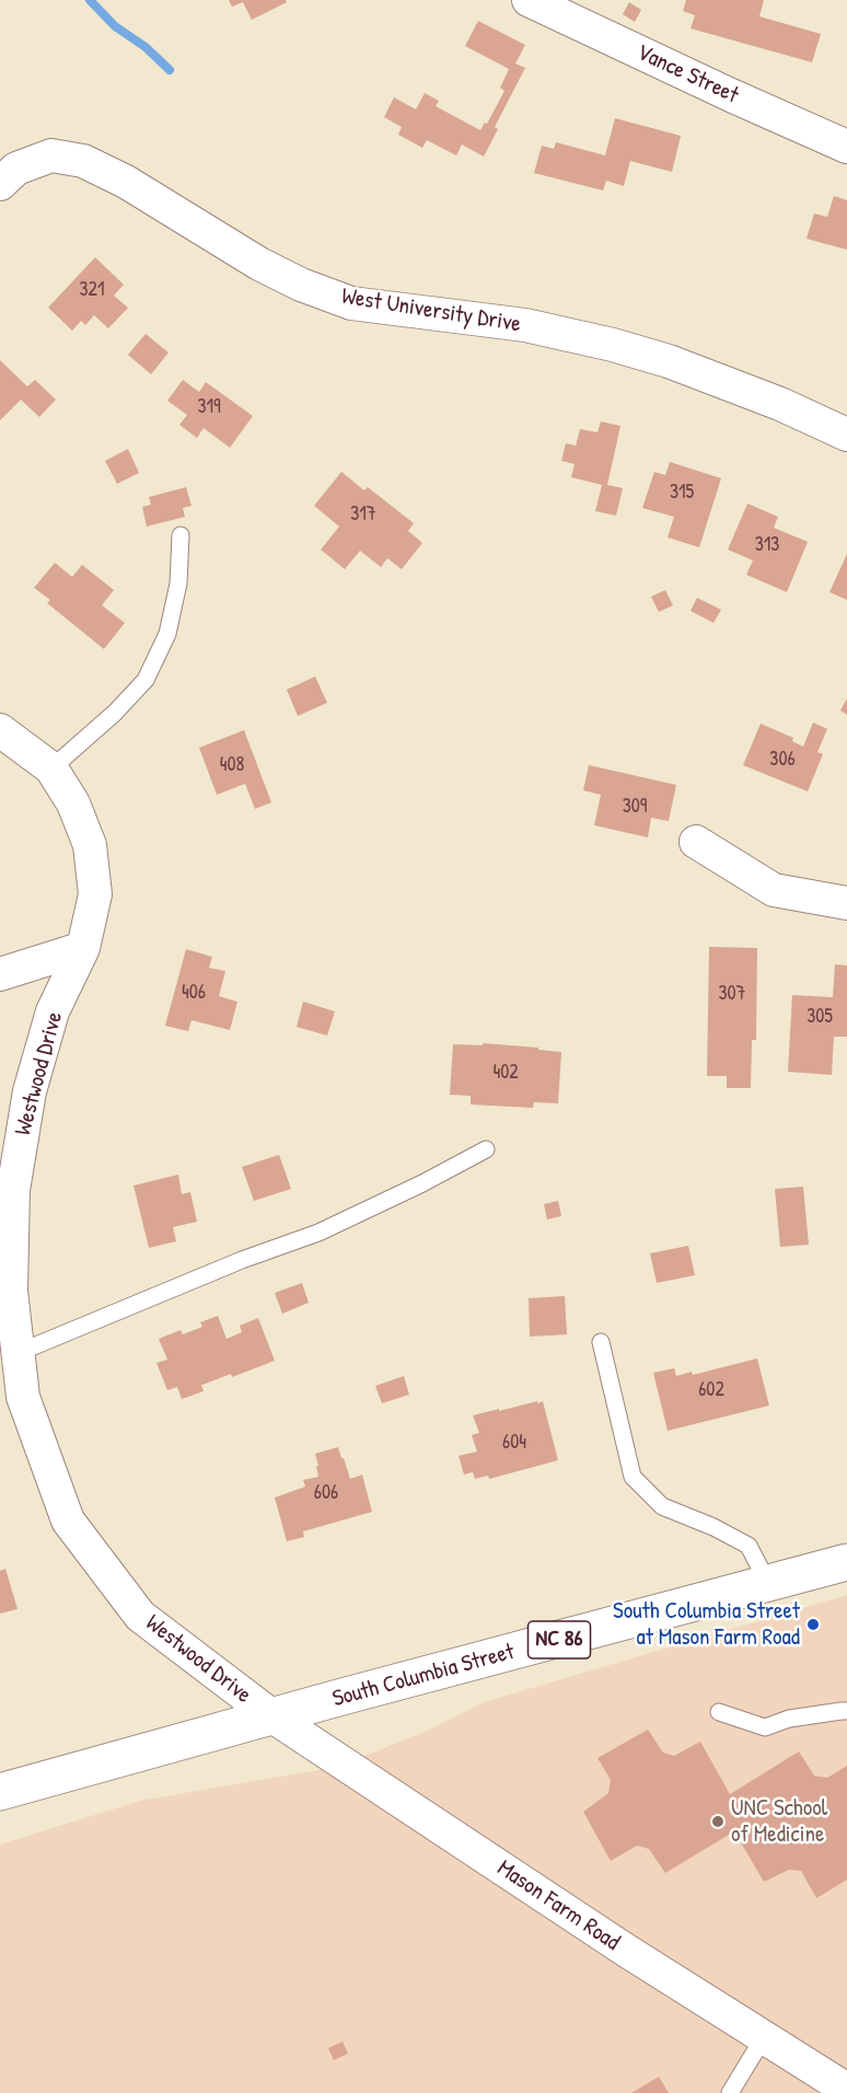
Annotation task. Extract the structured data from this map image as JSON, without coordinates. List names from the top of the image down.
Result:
{
  "streets": {
    "main road": ["NC 86", "South Columbia Street"],
    "street": [
      "Vance Street",
      "West University Drive",
      "Westwood Drive",
      "Mason Farm Road"
    ]
  },
  "crossings": [
    ["Westwood Drive", "South Columbia Street"],
    ["Westwood Drive", "Mason Farm Road"],
    ["South Columbia Street", "Mason Farm Road"]
  ],
  "places": ["South Columbia Street at Mason Farm Road", "UNC School of Medicine"],
  "house_numbers": [
    "321",
    "319",
    "315",
    "317",
    "313",
    "306",
    "408",
    "309",
    "406",
    "307",
    "305",
    "402",
    "602",
    "604",
    "606"
  ]
}
